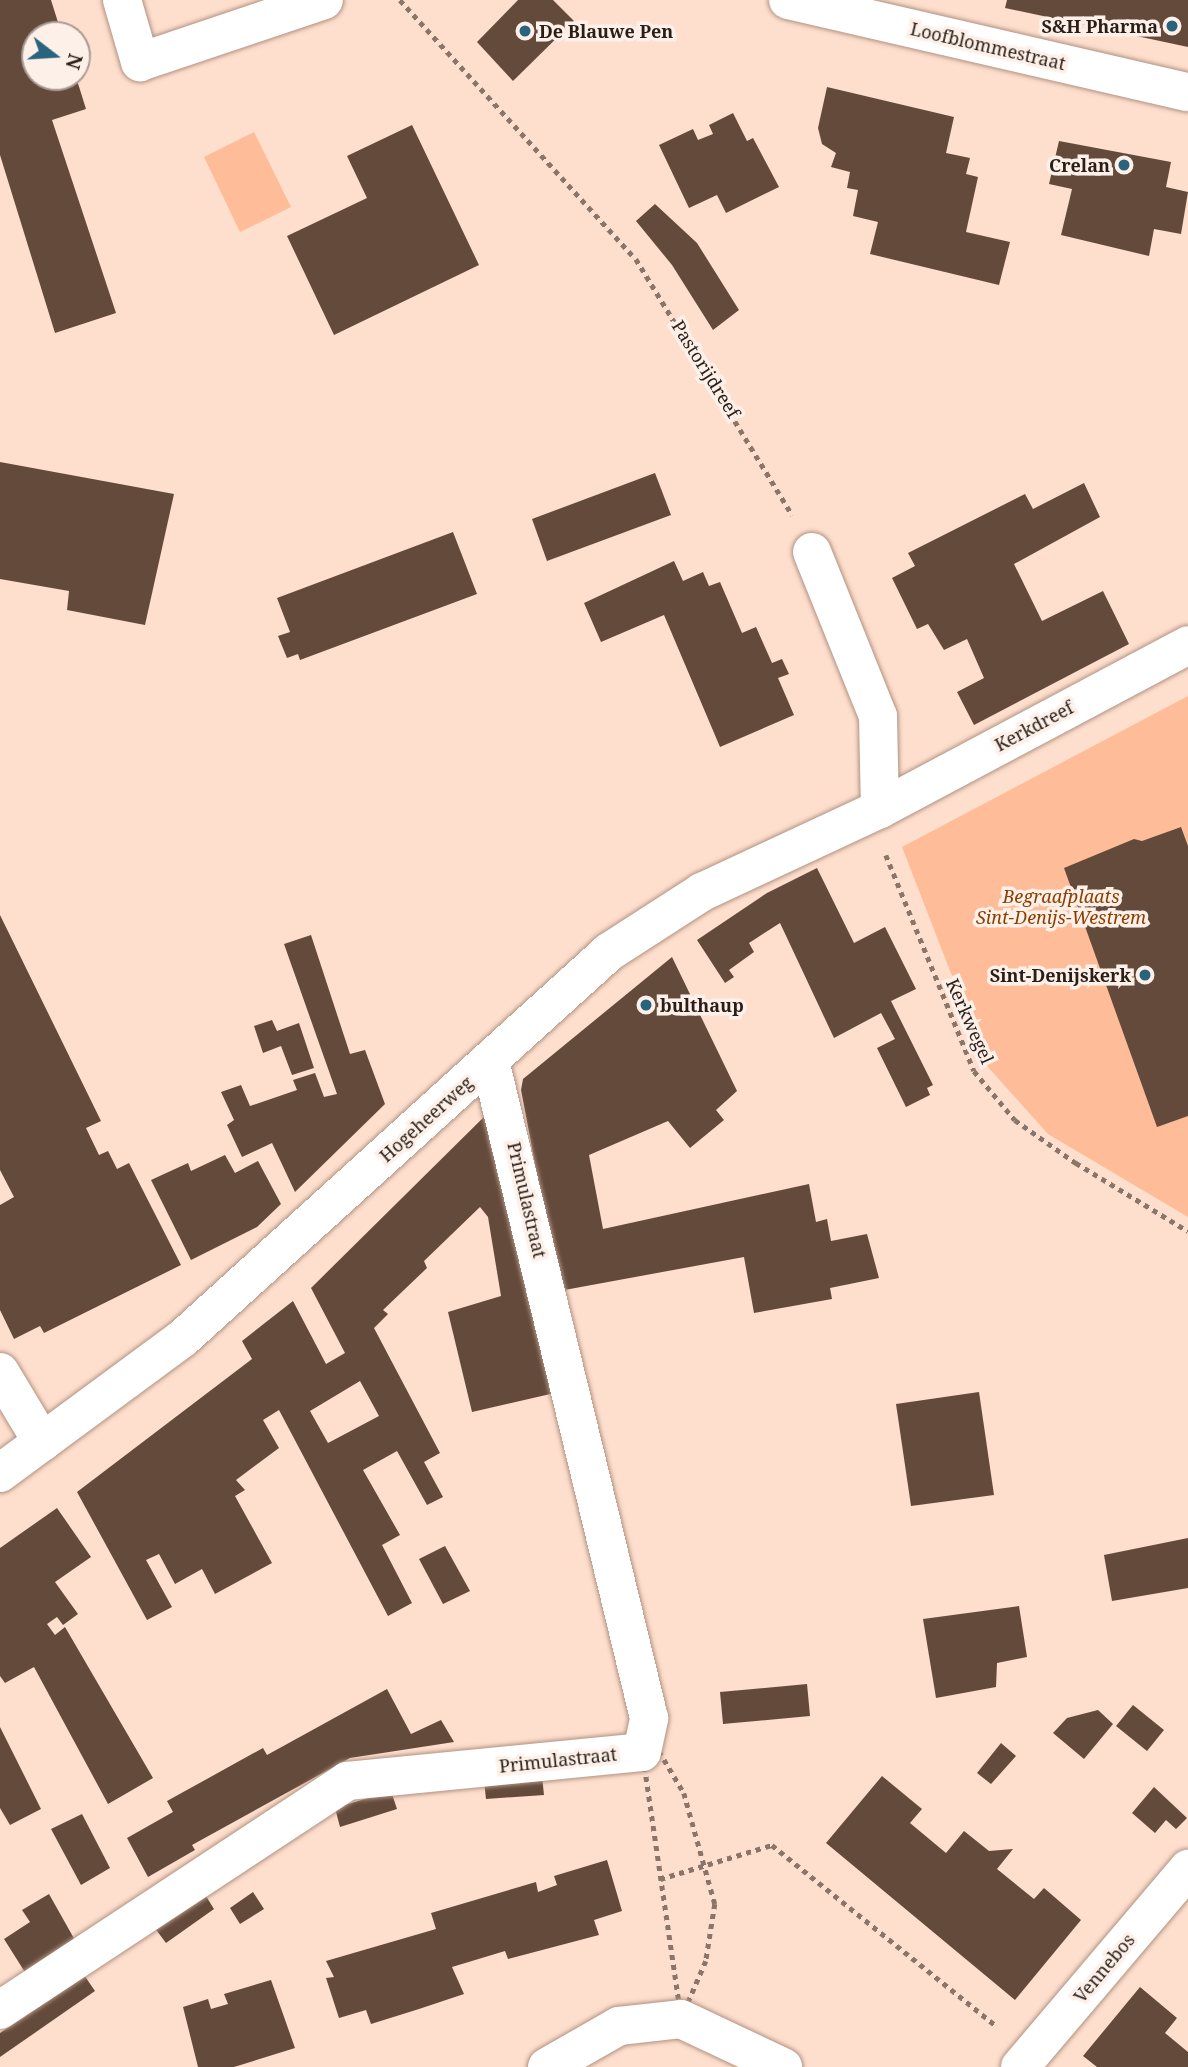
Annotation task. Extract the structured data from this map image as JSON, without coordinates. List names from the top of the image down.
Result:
{
  "streets": {
    "street": [
      "Loofblommestraat",
      "Kerkdreef",
      "Hogeheerweg",
      "Primulastraat",
      "Vennebos"
    ],
    "path": ["Pastorijdreef", "Kerkwegel"]
  },
  "crossings": [
    ["Kerkdreef", "Kerkwegel"],
    ["Kerkdreef", "Hogeheerweg"],
    ["Kerkwegel", "Hogeheerweg"],
    ["Hogeheerweg", "Primulastraat"]
  ],
  "parks": ["Begraafplaats Sint-Denijs-Westrem"],
  "places": [
    "S&H Pharma",
    "De Blauwe Pen",
    "Crelan",
    "Sint-Denijskerk",
    "bulthaup"
  ],
  "north": "right"
}
